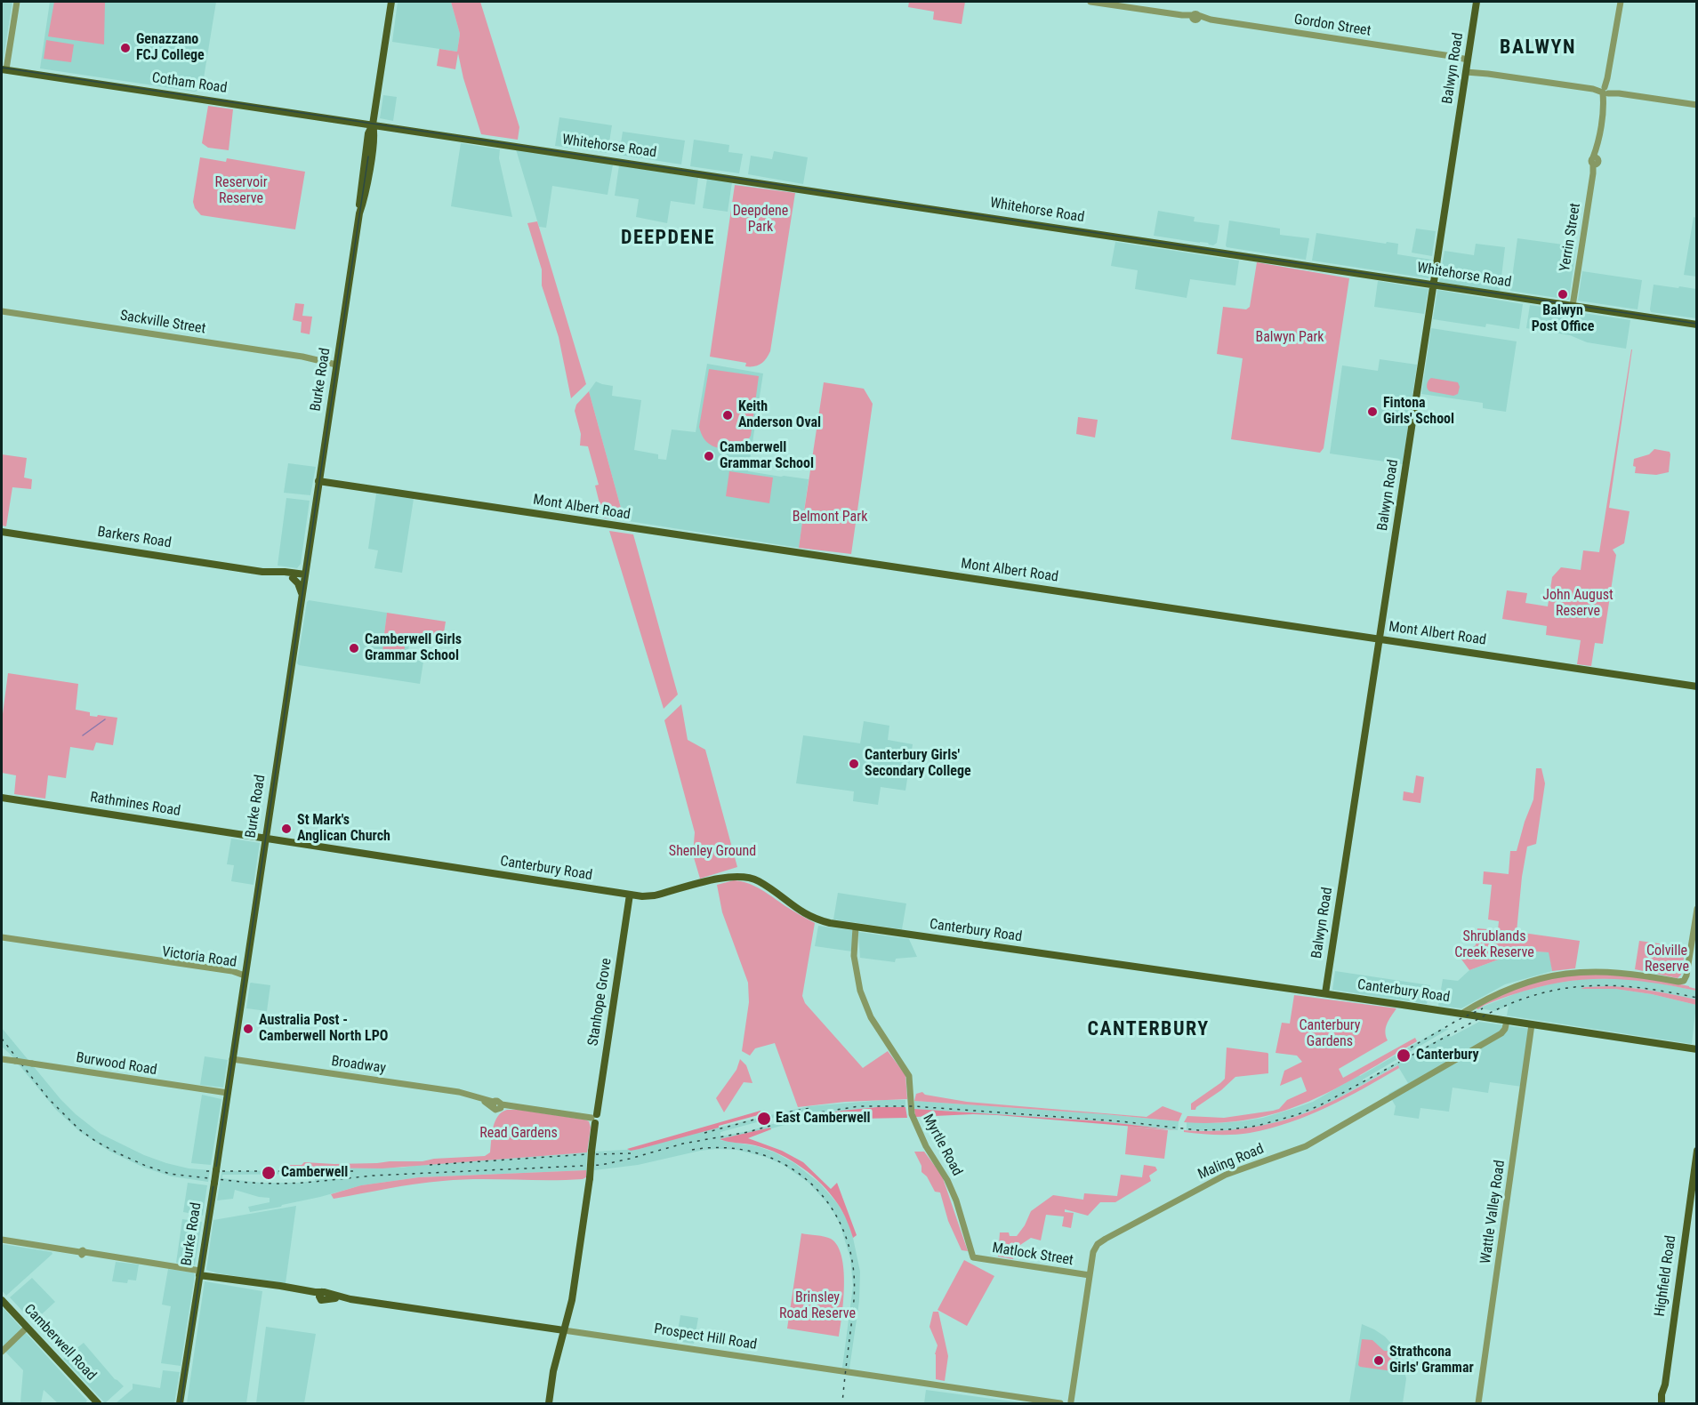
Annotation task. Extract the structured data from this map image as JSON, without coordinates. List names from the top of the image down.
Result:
{
  "streets": {
    "main road": [
      "Balwyn Road",
      "Cotham Road",
      "Whitehorse Road",
      "Burke Road",
      "Mont Albert Road",
      "Barkers Road",
      "Rathmines Road",
      "Canterbury Road",
      "Stanhope Grove",
      "Highfield Road",
      "Prospect Hill Road",
      "Camberwell Road"
    ],
    "street": [
      "Gordon Street",
      "Yerrin Street",
      "Sackville Street",
      "Victoria Road",
      "Burwood Road",
      "Broadway",
      "Myrtle Road",
      "Maling Road",
      "Wattle Valley Road",
      "Matlock Street"
    ]
  },
  "crossings": [
    ["Gordon Street", "Balwyn Road"],
    ["Balwyn Road", "Whitehorse Road"],
    ["Balwyn Road", "Mont Albert Road"],
    ["Balwyn Road", "Canterbury Road"],
    ["Cotham Road", "Whitehorse Road"],
    ["Cotham Road", "Burke Road"],
    ["Whitehorse Road", "Yerrin Street"],
    ["Whitehorse Road", "Burke Road"],
    ["Sackville Street", "Burke Road"],
    ["Burke Road", "Mont Albert Road"],
    ["Burke Road", "Barkers Road"],
    ["Burke Road", "Rathmines Road"],
    ["Burke Road", "Canterbury Road"],
    ["Burke Road", "Victoria Road"],
    ["Burke Road", "Burwood Road"],
    ["Burke Road", "Broadway"],
    ["Burke Road", "Prospect Hill Road"],
    ["Rathmines Road", "Canterbury Road"],
    ["Canterbury Road", "Stanhope Grove"],
    ["Canterbury Road", "Myrtle Road"],
    ["Canterbury Road", "Maling Road"],
    ["Canterbury Road", "Wattle Valley Road"],
    ["Stanhope Grove", "Broadway"],
    ["Stanhope Grove", "Prospect Hill Road"],
    ["Myrtle Road", "Matlock Street"],
    ["Maling Road", "Matlock Street"]
  ],
  "districts": ["BALWYN", "DEEPDENE", "CANTERBURY"],
  "parks": [
    "Reservoir Reserve",
    "Deepdene Park",
    "Balwyn Park",
    "Belmont Park",
    "John August Reserve",
    "Shenley Ground",
    "Shrublands Creek Reserve",
    "Colville Reserve",
    "Canterbury Gardens",
    "Read Gardens",
    "Brinsley Road Reserve"
  ],
  "places": [
    "Genazzano FCJ College",
    "Balwyn Post Office",
    "Fintona Girls' School",
    "Keith Anderson Oval",
    "Camberwell Grammar School",
    "Camberwell Girls Grammar School",
    "Canterbury Girls' Secondary College",
    "St Mark's Anglican Church",
    "Australia Post - Camberwell North LPO",
    "Canterbury",
    "East Camberwell",
    "Camberwell",
    "Strathcona Girls' Grammar"
  ]
}
